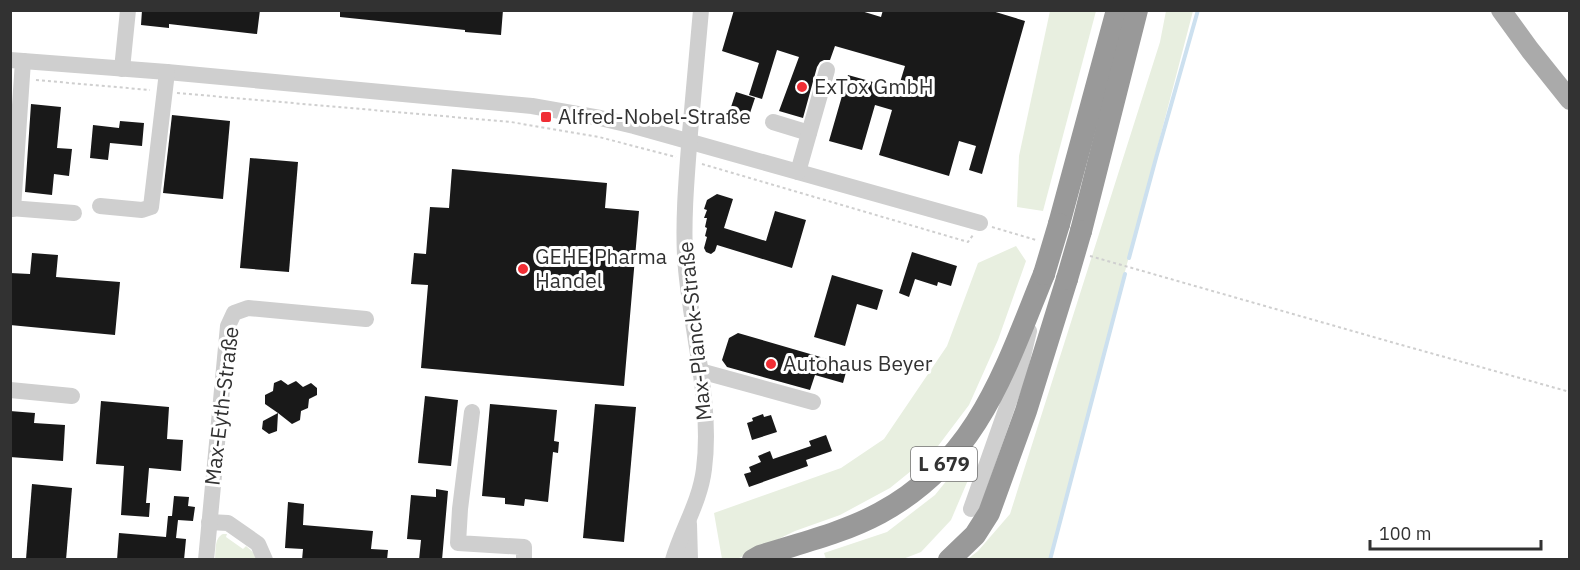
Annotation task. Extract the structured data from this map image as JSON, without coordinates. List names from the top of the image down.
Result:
{
  "streets": {
    "highway": ["L 679"],
    "street": ["Max-Planck-Straße", "Max-Eyth-Straße"]
  },
  "places": {
    "other": ["ExTox GmbH", "GEHE Pharma Handel", "Autohaus Beyer"],
    "transit": ["Alfred-Nobel-Straße"]
  },
  "scale_bar": "100 m"
}
